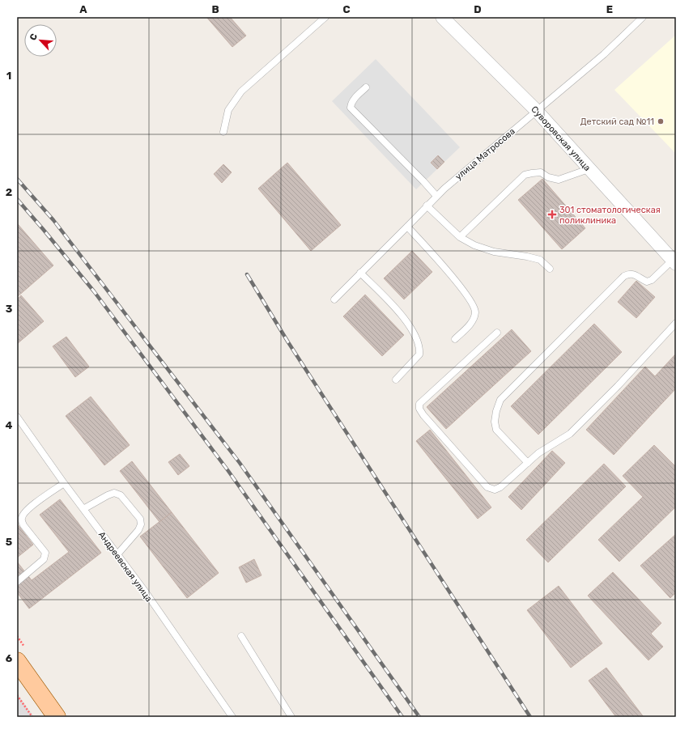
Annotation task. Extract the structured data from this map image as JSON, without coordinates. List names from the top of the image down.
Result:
{
  "streets": {
    "street": ["Суворовская улица"],
    "lane": ["улица Матросова", "Андреевская улица"]
  },
  "crossings": [
    ["Суворовская улица", "улица Матросова"]
  ],
  "places": {
    "other": ["Детский сад №11"],
    "health": ["301 стоматологическая поликлиника"]
  },
  "north": "top left",
  "grid": {
    "columns": [
      "A",
      "B",
      "C",
      "D",
      "E"
    ],
    "rows": [
      "1",
      "2",
      "3",
      "4",
      "5",
      "6"
    ]
  }
}
